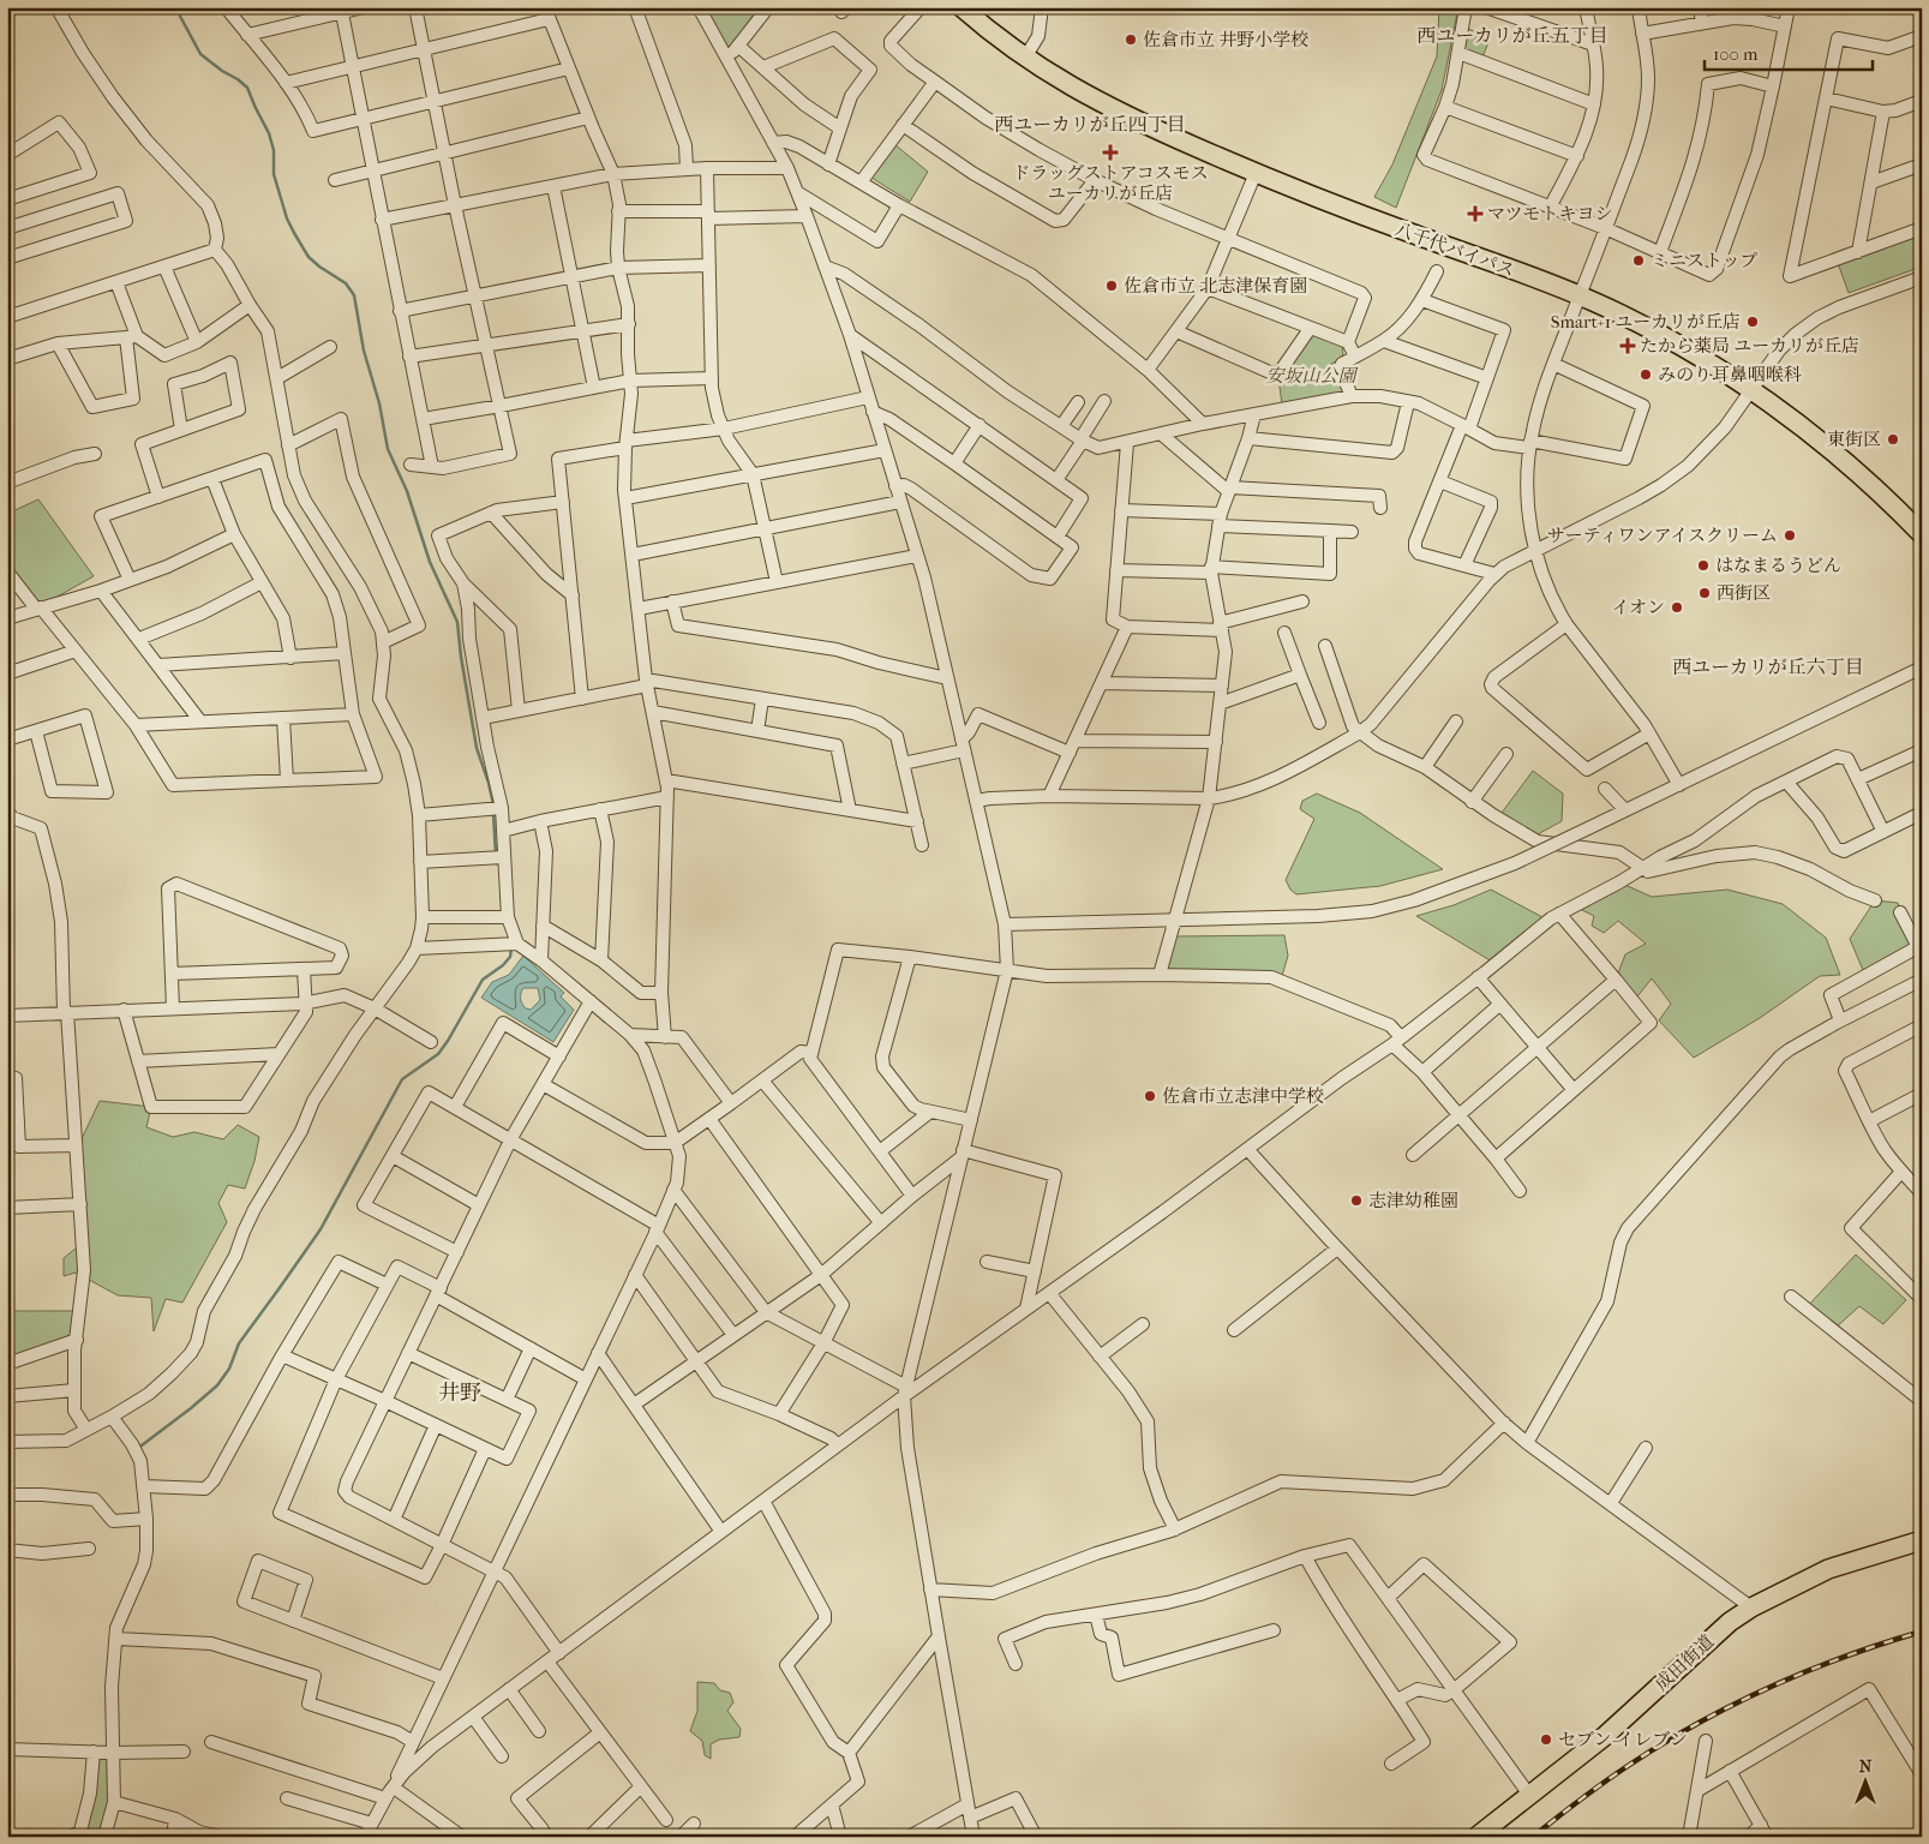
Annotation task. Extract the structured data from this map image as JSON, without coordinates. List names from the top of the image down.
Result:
{
  "streets": {
    "highway": ["八千代バイパス", "成田街道"]
  },
  "districts": [
    "西ユーカリが丘五丁目",
    "西ユーカリが丘四丁目",
    "西ユーカリが丘六丁目",
    "井野"
  ],
  "parks": ["安坂山公園"],
  "places": {
    "other": [
      "佐倉市立 井野小学校",
      "ミニストップ",
      "佐倉市立 北志津保育園",
      "Smart+1 ユーカリが丘店",
      "みのり耳鼻咽喉科",
      "東街区",
      "サーティワンアイスクリーム",
      "はなまるうどん",
      "西街区",
      "イオン",
      "佐倉市立志津中学校",
      "志津幼稚園",
      "セブン-イレブン"
    ],
    "health": ["ドラッグストアコスモス ユーカリが丘店", "マツモトキヨシ", "たから薬局 ユーカリが丘店"]
  },
  "scale_bar": "100 m",
  "north": "top"
}
